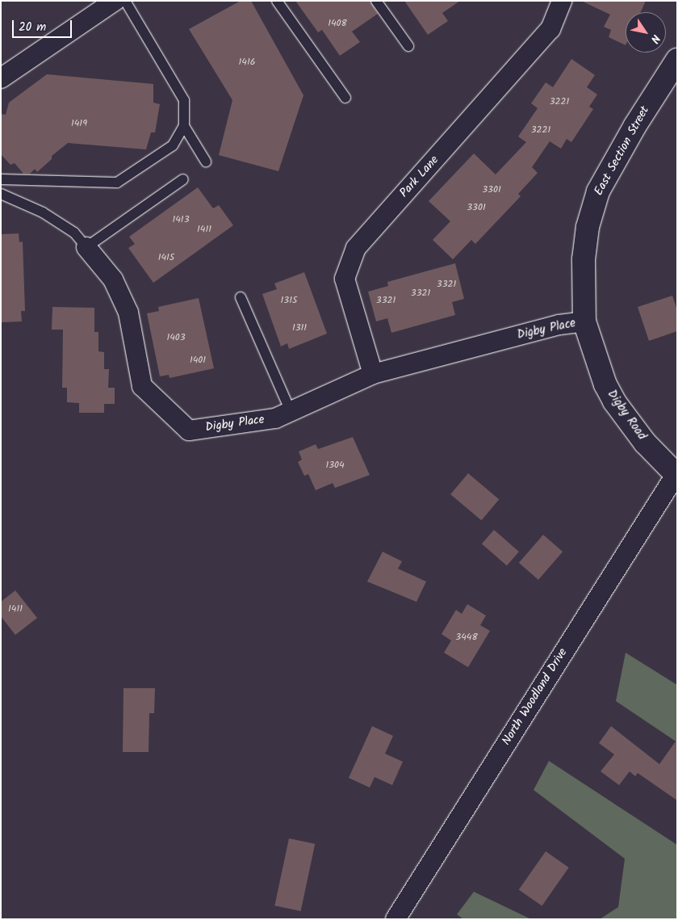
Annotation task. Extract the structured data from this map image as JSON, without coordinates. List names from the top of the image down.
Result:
{
  "streets": {
    "street": [
      "East Section Street",
      "Park Lane",
      "Digby Place",
      "Digby Road",
      "North Woodland Drive"
    ]
  },
  "crossings": [
    ["East Section Street", "Digby Place"],
    ["East Section Street", "Digby Road"],
    ["Park Lane", "Digby Place"],
    ["Digby Place", "Digby Road"],
    ["Digby Road", "North Woodland Drive"]
  ],
  "house_numbers": [
    "1408",
    "1416",
    "3221",
    "1419",
    "3221",
    "3301",
    "3301",
    "1413",
    "1411",
    "1415",
    "3321",
    "3321",
    "1315",
    "3321",
    "1311",
    "1403",
    "1401",
    "1304",
    "1411",
    "3448"
  ],
  "scale_bar": "20 m",
  "north": "bottom right"
}
